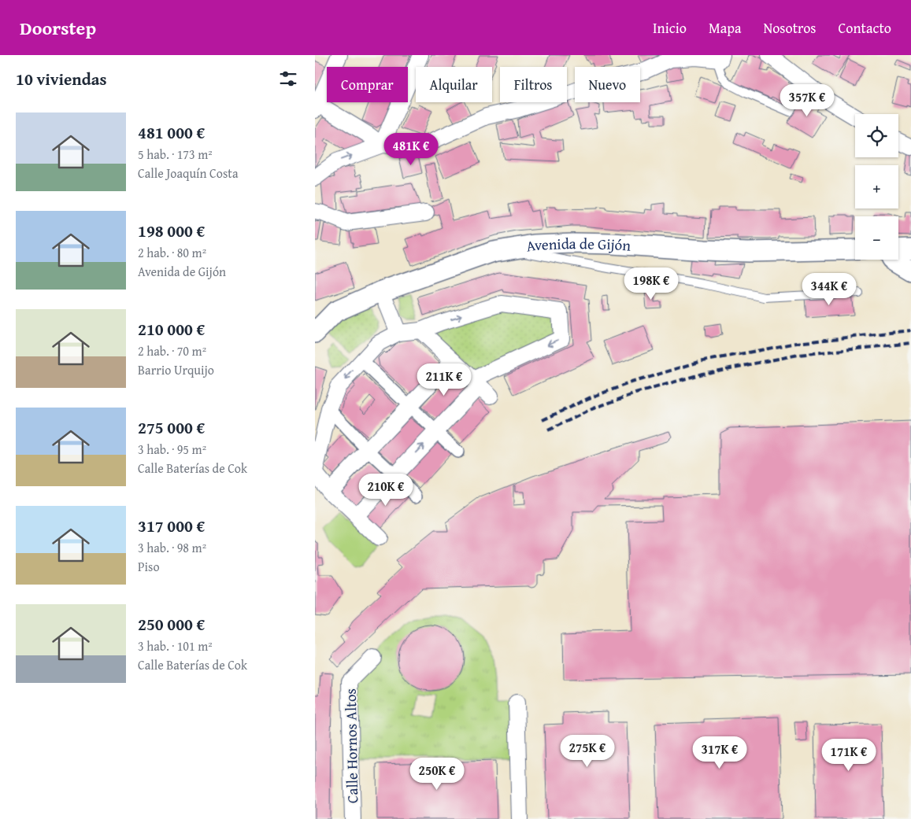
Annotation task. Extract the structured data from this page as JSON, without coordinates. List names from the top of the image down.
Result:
{
  "streets": {
    "street": ["Avenida de Gijón", "Calle Hornos Altos"]
  },
  "page": {
    "header": "Doorstep",
    "nav": [
      "Inicio",
      "Mapa",
      "Nosotros",
      "Contacto"
    ],
    "heading": "10 viviendas",
    "chip": [
      "Comprar",
      "Alquilar",
      "Filtros",
      "Nuevo"
    ],
    "price": [
      "357K €",
      "481K €",
      "198K €",
      "344K €",
      "211K €",
      "210K €",
      "275K €",
      "317K €",
      "171K €",
      "250K €"
    ],
    "list": [
      {
        "name": "481 000 €",
        "note": "5 hab. · 173 m² · Calle Joaquín Costa"
      },
      {
        "name": "198 000 €",
        "note": "2 hab. · 80 m² · Avenida de Gijón"
      },
      {
        "name": "210 000 €",
        "note": "2 hab. · 70 m² · Barrio Urquijo"
      },
      {
        "name": "275 000 €",
        "note": "3 hab. · 95 m² · Calle Baterías de Cok"
      },
      {
        "name": "317 000 €",
        "note": "3 hab. · 98 m² · Piso"
      },
      {
        "name": "250 000 €",
        "note": "3 hab. · 101 m² · Calle Baterías de Cok"
      }
    ],
    "map_buttons": ["+", "−"]
  }
}
